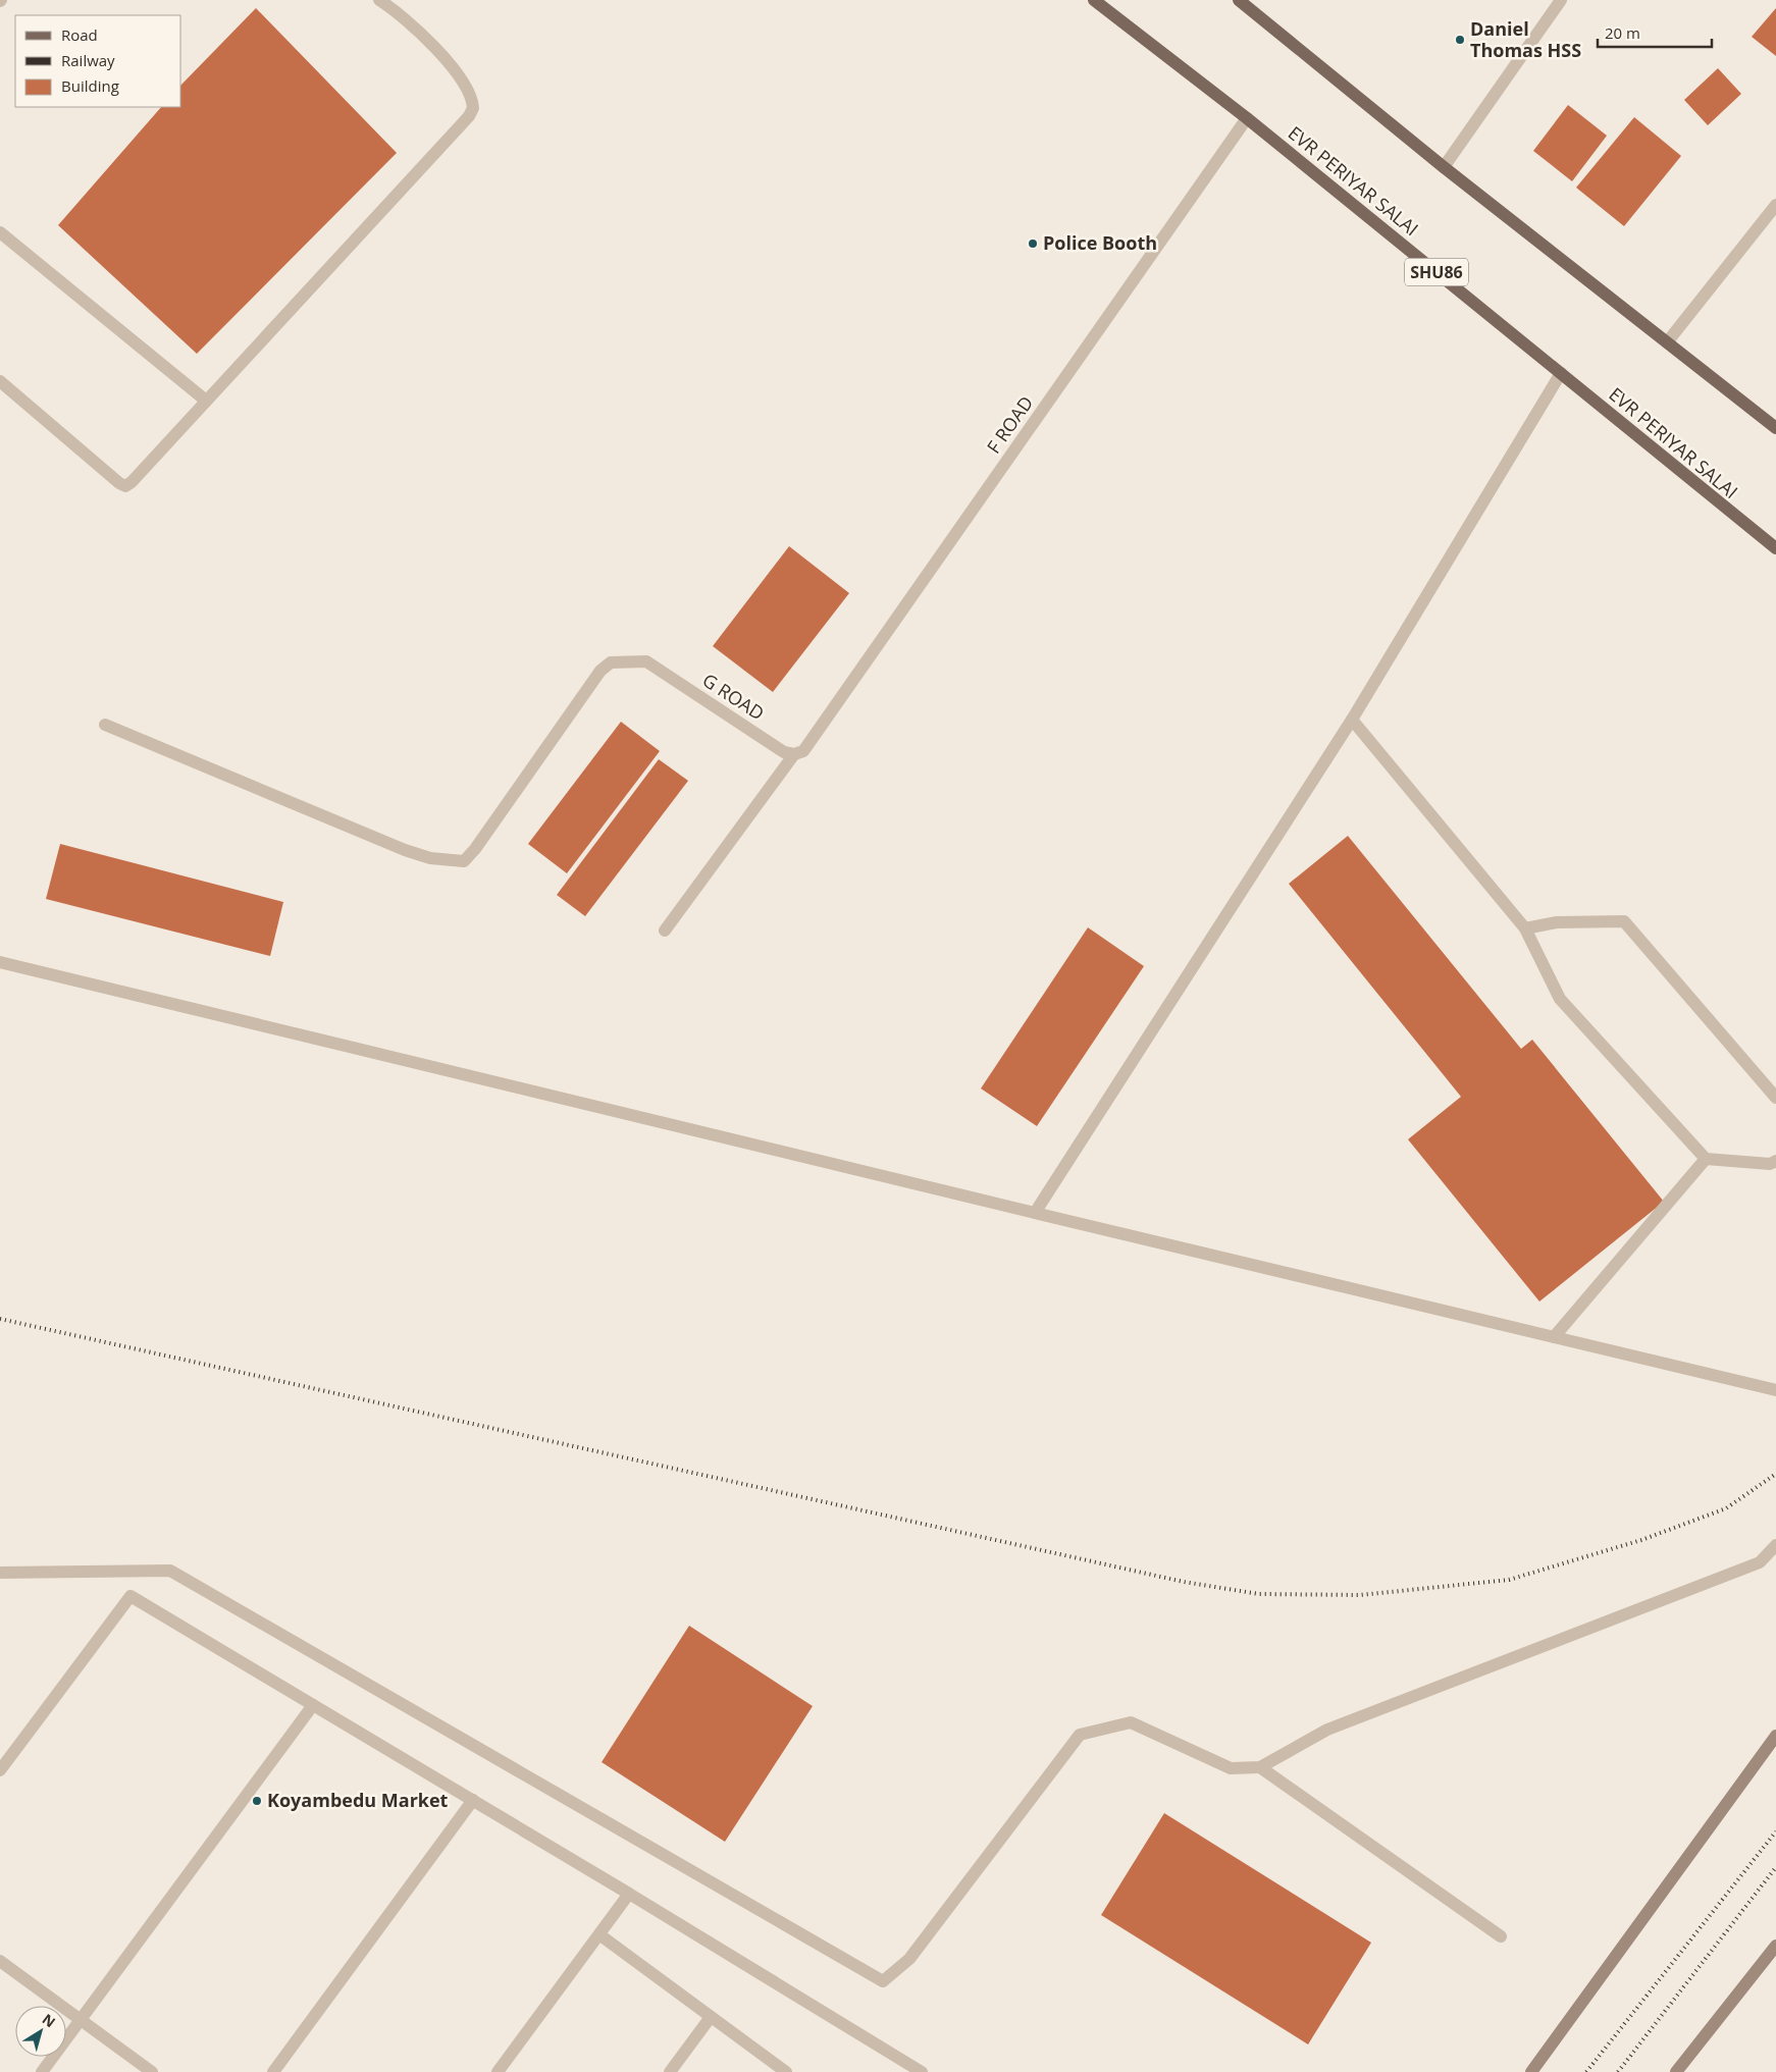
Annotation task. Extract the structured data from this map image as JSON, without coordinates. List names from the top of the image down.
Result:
{
  "streets": {
    "main road": ["EVR PERIYAR SALAI", "SHU86"],
    "street": ["F ROAD", "G ROAD"]
  },
  "crossings": [
    ["EVR PERIYAR SALAI", "F ROAD"],
    ["F ROAD", "G ROAD"]
  ],
  "places": ["Daniel Thomas HSS", "Police Booth", "Koyambedu Market"],
  "legend": ["Road", "Railway", "Building"],
  "scale_bar": "20 m",
  "north": "top right"
}
